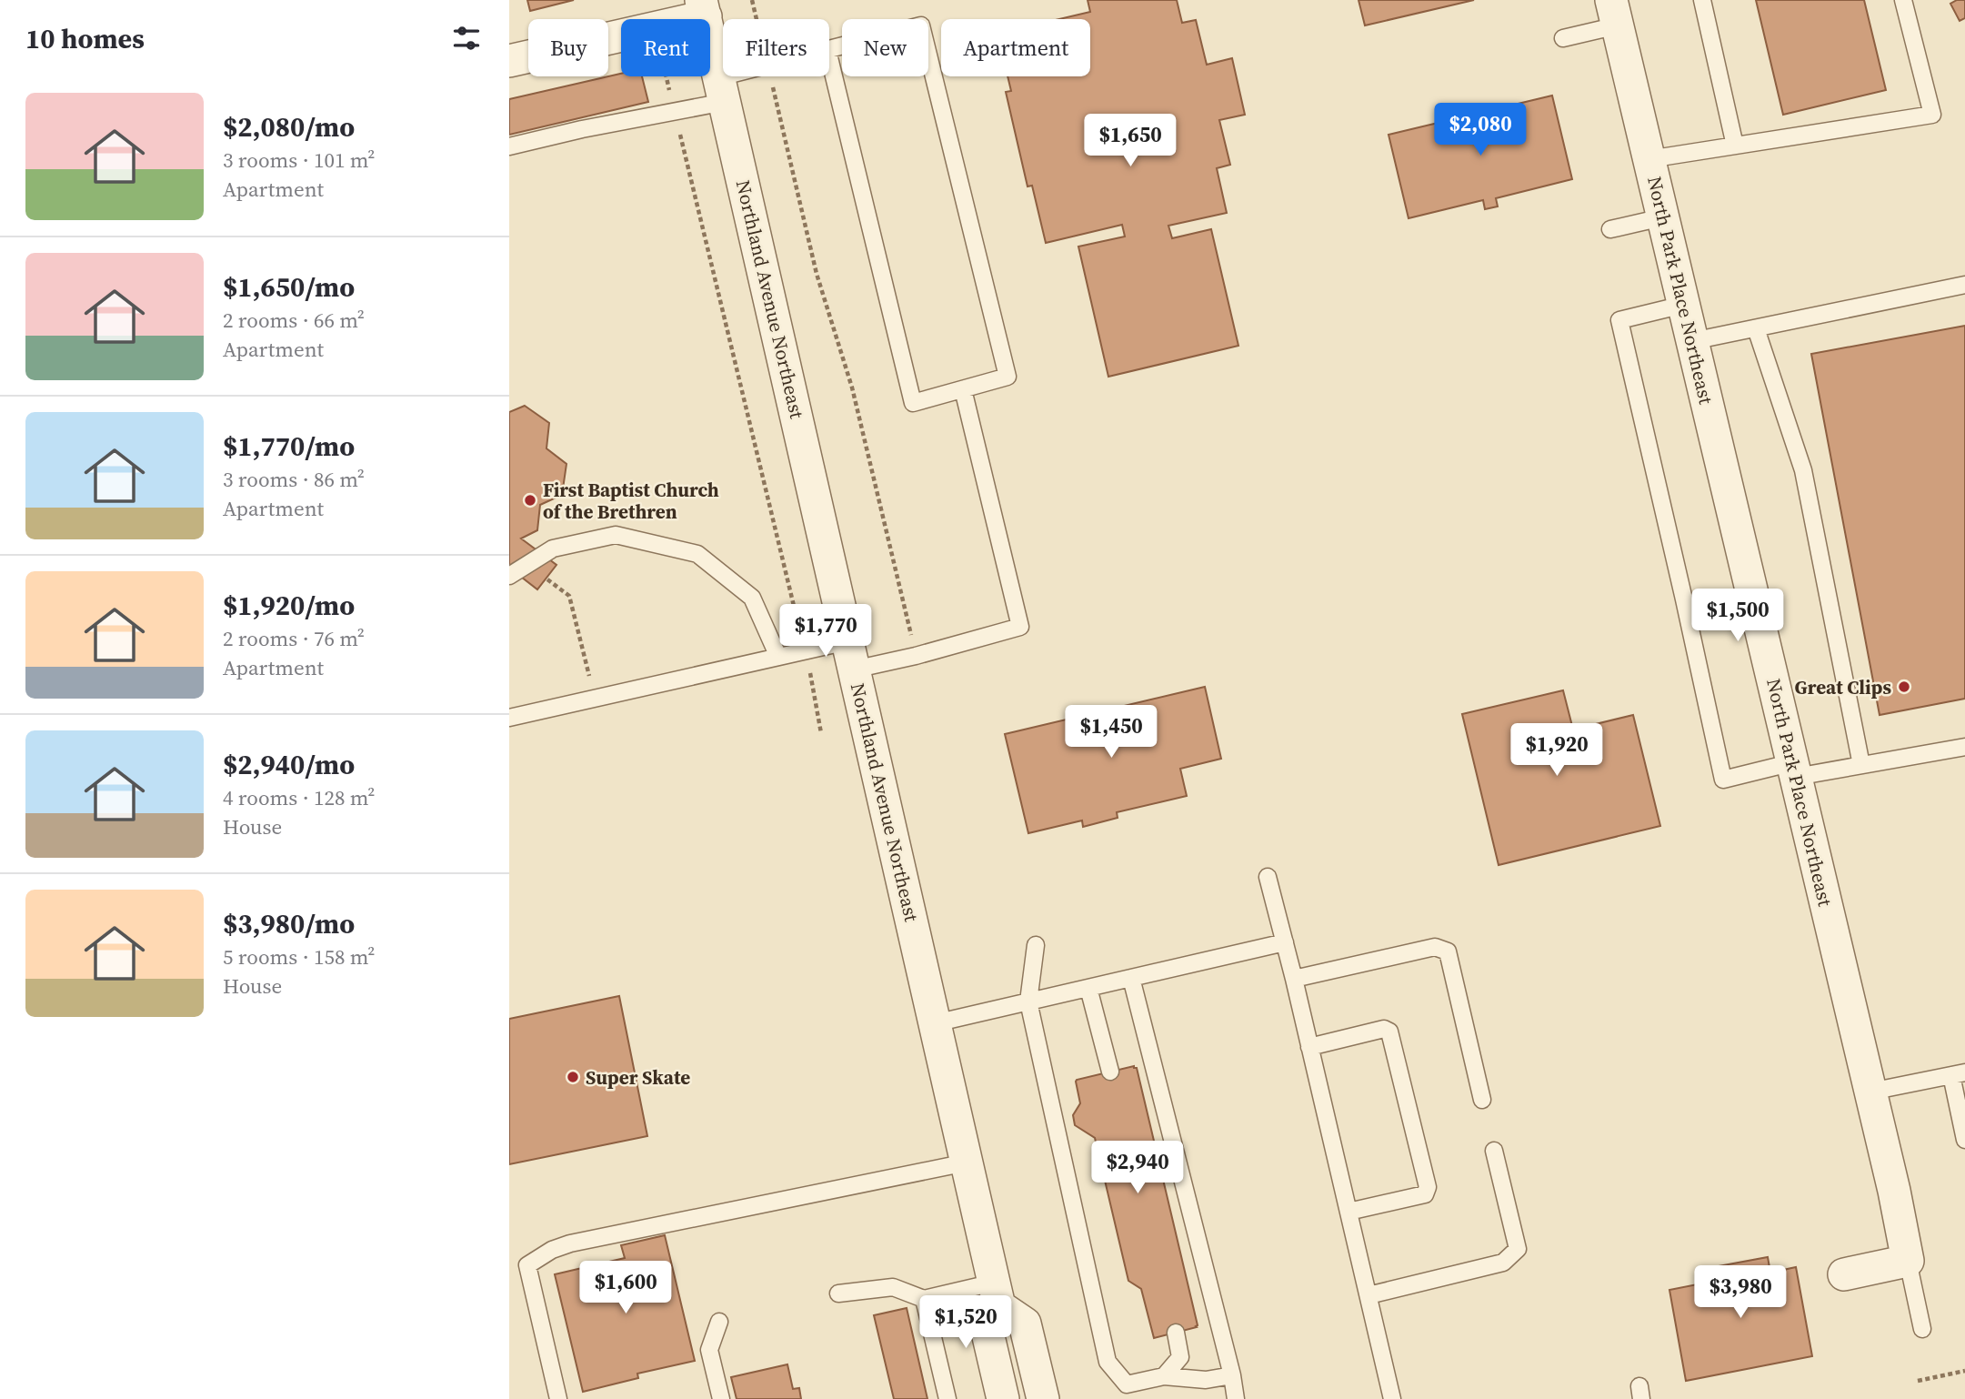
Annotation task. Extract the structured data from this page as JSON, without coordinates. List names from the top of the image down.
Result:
{
  "streets": {
    "street": ["North Park Place Northeast", "Northland Avenue Northeast"]
  },
  "places": ["First Baptist Church of the Brethren", "Great Clips", "Super Skate"],
  "page": {
    "heading": "10 homes",
    "chip": [
      "Buy",
      "Rent",
      "Filters",
      "New",
      "Apartment"
    ],
    "list": [
      {
        "name": "$2,080/mo",
        "note": "3 rooms · 101 m² · Apartment"
      },
      {
        "name": "$1,650/mo",
        "note": "2 rooms · 66 m² · Apartment"
      },
      {
        "name": "$1,770/mo",
        "note": "3 rooms · 86 m² · Apartment"
      },
      {
        "name": "$1,920/mo",
        "note": "2 rooms · 76 m² · Apartment"
      },
      {
        "name": "$2,940/mo",
        "note": "4 rooms · 128 m² · House"
      },
      {
        "name": "$3,980/mo",
        "note": "5 rooms · 158 m² · House"
      }
    ],
    "price": [
      "$2,080",
      "$1,650",
      "$1,500",
      "$1,770",
      "$1,450",
      "$1,920",
      "$2,940",
      "$1,600",
      "$3,980",
      "$1,520"
    ]
  }
}
